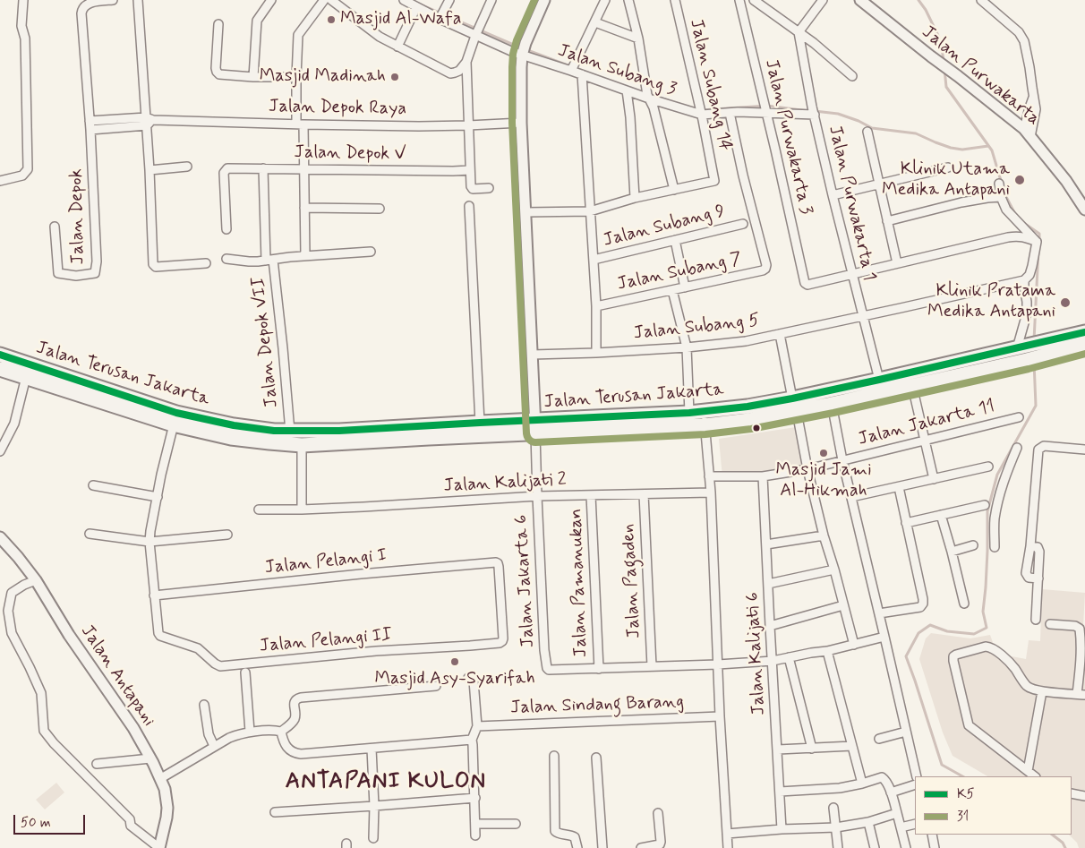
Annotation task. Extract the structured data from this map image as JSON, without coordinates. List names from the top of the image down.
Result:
{
  "streets": {
    "main road": ["Jalan Terusan Jakarta"],
    "street": [
      "Jalan Subang 3",
      "Jalan Purwakarta",
      "Jalan Subang 14",
      "Jalan Depok Raya",
      "Jalan Purwakarta 3",
      "Jalan Depok V",
      "Jalan Purwakarta 1",
      "Jalan Depok",
      "Jalan Subang 9",
      "Jalan Subang 7",
      "Jalan Subang 5",
      "Jalan Depok VII",
      "Jalan Jakarta 11",
      "Jalan Kalijati 2",
      "Jalan Pelangi I",
      "Jalan Jakarta 6",
      "Jalan Pagaden",
      "Jalan Pamanukan",
      "Jalan Pelangi II",
      "Jalan Kalijati 6",
      "Jalan Antapani",
      "Jalan Sindang Barang"
    ]
  },
  "crossings": [
    ["Jalan Subang 3", "Jalan Subang 14"],
    ["Jalan Purwakarta 3", "Jalan Purwakarta 1"],
    ["Jalan Depok V", "Jalan Depok VII"],
    ["Jalan Purwakarta 1", "Jalan Subang 5"],
    ["Jalan Purwakarta 1", "Jalan Terusan Jakarta"],
    ["Jalan Depok VII", "Jalan Terusan Jakarta"],
    ["Jalan Terusan Jakarta", "Jalan Jakarta 6"],
    ["Jalan Jakarta 11", "Jalan Kalijati 6"],
    ["Jalan Kalijati 2", "Jalan Jakarta 6"],
    ["Jalan Kalijati 2", "Jalan Pagaden"],
    ["Jalan Kalijati 2", "Jalan Pamanukan"],
    ["Jalan Pelangi I", "Jalan Pelangi II"],
    ["Jalan Jakarta 6", "Jalan Pamanukan"]
  ],
  "districts": ["ANTAPANI KULON"],
  "places": [
    "Masjid Al-Wafa",
    "Masjid Madinah",
    "Klinik Utama Medika Antapani",
    "Klinik Pratama Medika Antapani",
    "Masjid Jami Al-Hikmah",
    "Masjid Asy-Syarifah"
  ],
  "lines": ["transit line 31", "transit line K5"],
  "legend": ["K5", "31"],
  "scale_bar": "50 m"
}
